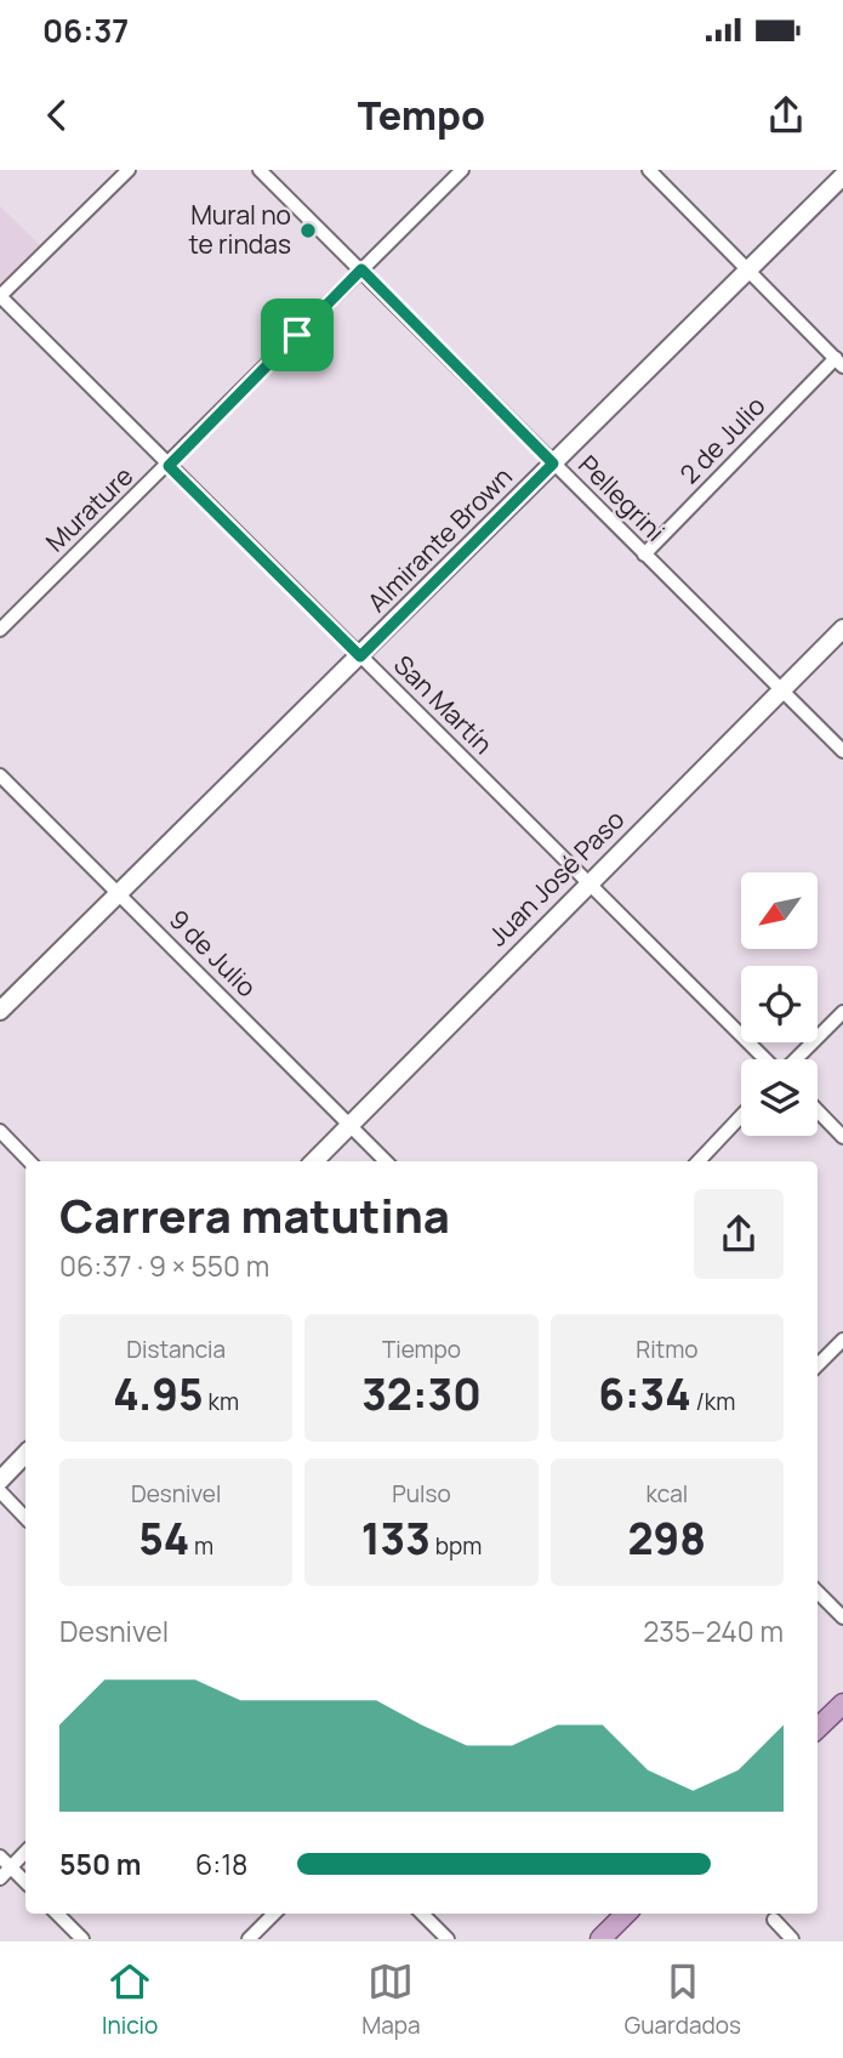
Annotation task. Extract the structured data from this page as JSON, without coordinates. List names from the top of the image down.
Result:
{
  "streets": {
    "main road": ["Almirante Brown", "Juan José Paso"],
    "street": [
      "2 de Julio",
      "Pellegrini",
      "Murature",
      "San Martín",
      "9 de Julio"
    ]
  },
  "crossings": [
    ["2 de Julio", "Pellegrini"],
    ["Pellegrini", "Murature"],
    ["Pellegrini", "Almirante Brown"],
    ["Pellegrini", "Juan José Paso"],
    ["Murature", "San Martín"],
    ["Almirante Brown", "San Martín"],
    ["Almirante Brown", "9 de Julio"],
    ["San Martín", "Juan José Paso"],
    ["Juan José Paso", "9 de Julio"]
  ],
  "places": ["Mural no te rindas"],
  "north": "bottom left",
  "page": {
    "status": "06:37",
    "header": "Tempo",
    "heading": ["Carrera matutina", "06:37 · 9 × 550 m"],
    "stats": [
      ["Distancia", "4.95 km"],
      ["Tiempo", "32:30"],
      ["Ritmo", "6:34 /km"],
      ["Desnivel", "54 m"],
      ["Pulso", "133 bpm"],
      ["kcal", "298"]
    ],
    "chart": ["Desnivel", "235–240 m"],
    "list": [
      {
        "name": "550 m",
        "note": "6:18"
      }
    ],
    "tabs": ["Inicio", "Mapa", "Guardados"]
  }
}
